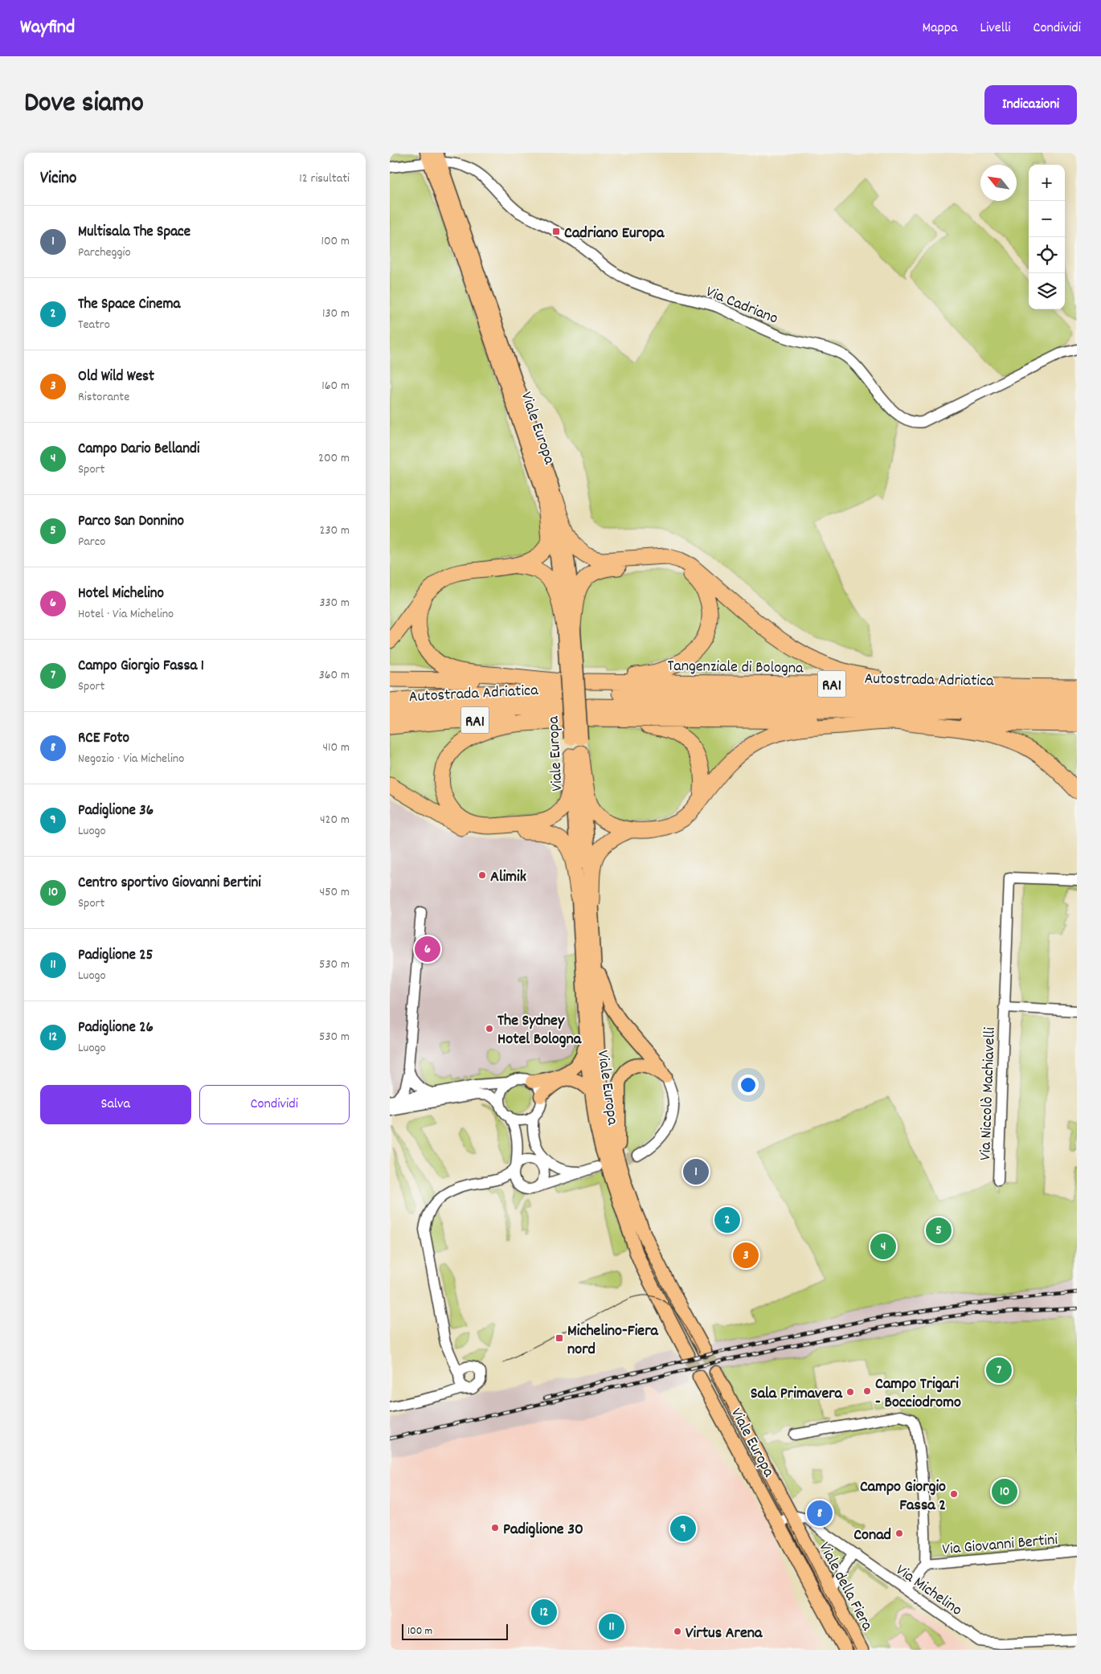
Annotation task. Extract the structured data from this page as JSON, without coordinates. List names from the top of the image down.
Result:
{
  "streets": {
    "highway": ["Tangenziale di Bologna", "Autostrada Adriatica", "RA1"],
    "main road": ["Viale Europa", "Viale della Fiera"],
    "street": [
      "Via Cadriano",
      "Via Niccolò Machiavelli",
      "Via Giovanni Bertini",
      "Via Michelino"
    ]
  },
  "crossings": [
    ["Via Cadriano", "Viale Europa"],
    ["Viale Europa", "Viale della Fiera"],
    ["Viale Europa", "Via Michelino"],
    ["Tangenziale di Bologna", "Autostrada Adriatica"],
    ["Tangenziale di Bologna", "RA1"],
    ["Autostrada Adriatica", "RA1"],
    ["Via Giovanni Bertini", "Via Michelino"],
    ["Viale della Fiera", "Via Michelino"]
  ],
  "places": {
    "transit": ["Cadriano Europa", "Michelino-Fiera nord"],
    "other": [
      "Alimik",
      "The Sydney Hotel Bologna",
      "Campo Trigari - Bocciodromo",
      "Sala Primavera",
      "Campo Giorgio Fassa 2",
      "Padiglione 30",
      "Conad",
      "Virtus Arena"
    ]
  },
  "scale_bar": "100 m",
  "north": "top left",
  "page": {
    "header": "Wayfind",
    "nav": ["Mappa", "Livelli", "Condividi"],
    "title": "Dove siamo",
    "buttons": [
      "Indicazioni",
      ["Salva", "Condividi"]
    ],
    "heading": ["Vicino", "12 risultati"],
    "map_buttons": ["+", "−"],
    "list": [
      {
        "mark": "1",
        "name": "Multisala The Space",
        "note": "Parcheggio",
        "value": "100 m"
      },
      {
        "mark": "2",
        "name": "The Space Cinema",
        "note": "Teatro",
        "value": "130 m"
      },
      {
        "mark": "3",
        "name": "Old Wild West",
        "note": "Ristorante",
        "value": "160 m"
      },
      {
        "mark": "4",
        "name": "Campo Dario Bellandi",
        "note": "Sport",
        "value": "200 m"
      },
      {
        "mark": "5",
        "name": "Parco San Donnino",
        "note": "Parco",
        "value": "230 m"
      },
      {
        "mark": "6",
        "name": "Hotel Michelino",
        "note": "Hotel · Via Michelino",
        "value": "330 m"
      },
      {
        "mark": "7",
        "name": "Campo Giorgio Fassa 1",
        "note": "Sport",
        "value": "360 m"
      },
      {
        "mark": "8",
        "name": "RCE Foto",
        "note": "Negozio · Via Michelino",
        "value": "410 m"
      },
      {
        "mark": "9",
        "name": "Padiglione 36",
        "note": "Luogo",
        "value": "420 m"
      },
      {
        "mark": "10",
        "name": "Centro sportivo Giovanni Bertini",
        "note": "Sport",
        "value": "450 m"
      },
      {
        "mark": "11",
        "name": "Padiglione 25",
        "note": "Luogo",
        "value": "530 m"
      },
      {
        "mark": "12",
        "name": "Padiglione 26",
        "note": "Luogo",
        "value": "530 m"
      }
    ],
    "pins": [
      "6",
      "1",
      "2",
      "5",
      "4",
      "3",
      "7",
      "10",
      "8",
      "9",
      "12",
      "11"
    ],
    "scale": "100 m"
  }
}
